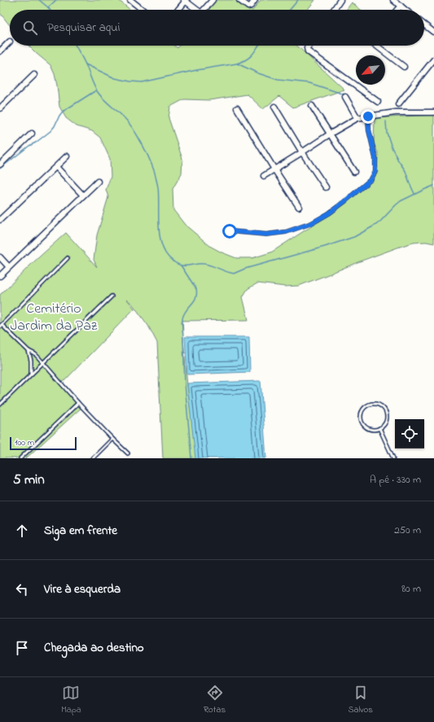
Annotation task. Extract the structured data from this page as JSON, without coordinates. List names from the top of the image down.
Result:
{
  "parks": ["Cemitério Jardim da Paz"],
  "scale_bar": "100 m",
  "north": "bottom left",
  "page": {
    "search": "Pesquisar aqui",
    "scale": "100 m",
    "heading": ["5 min", "A pé · 330 m"],
    "list": [
      ["Siga em frente", "250 m"],
      ["Vire à esquerda", "80 m"],
      "Chegada ao destino"
    ],
    "nav": ["Mapa", "Rotas", "Salvos"]
  }
}
